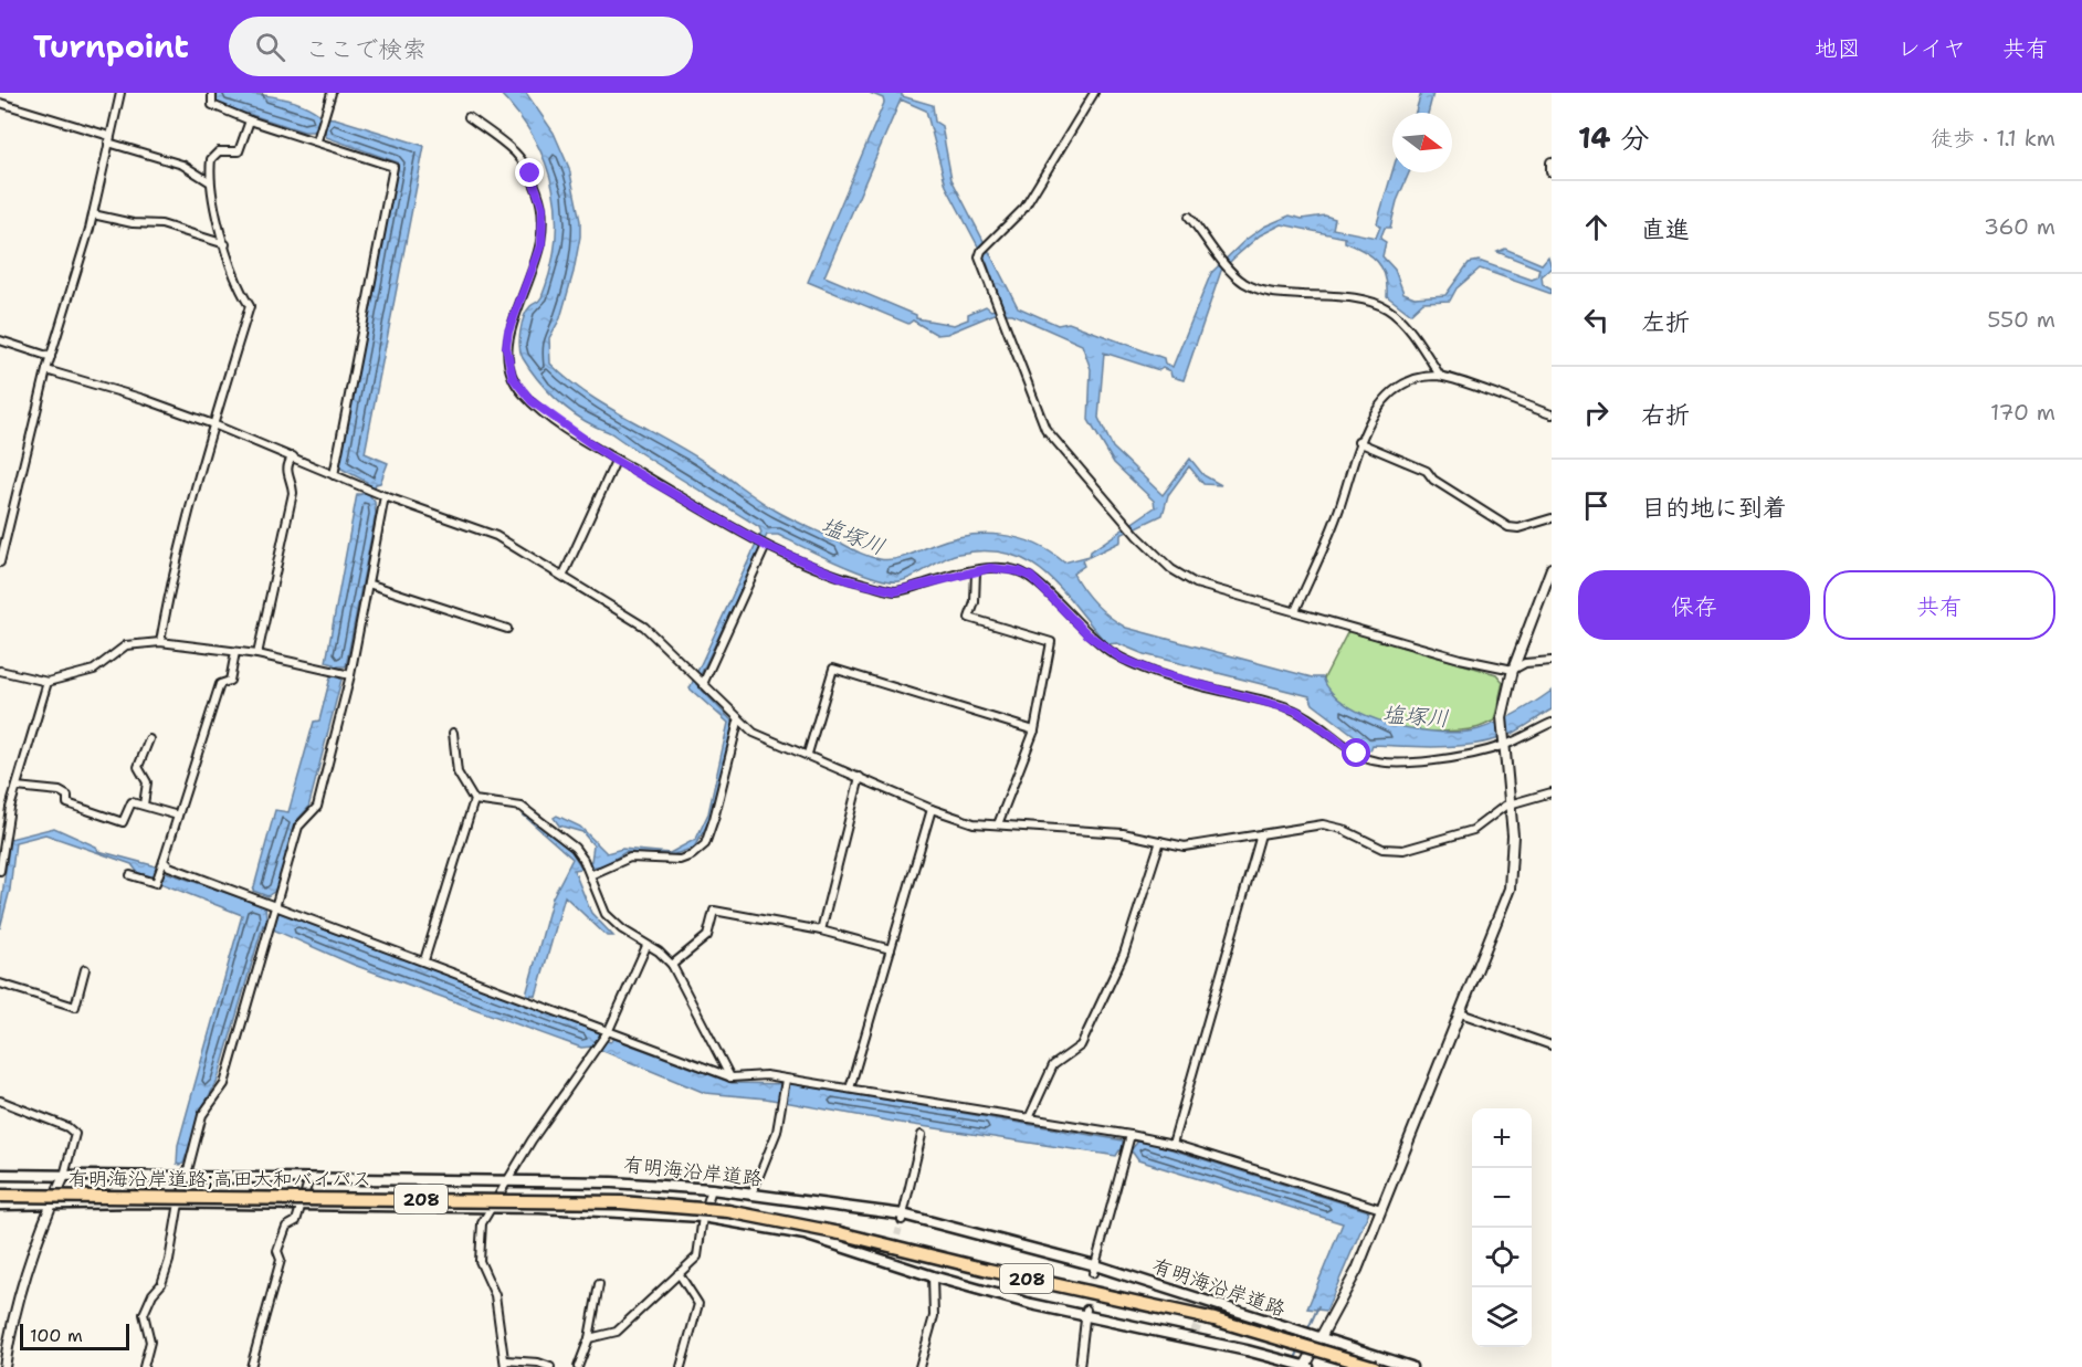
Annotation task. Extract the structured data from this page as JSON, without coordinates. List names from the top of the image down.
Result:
{
  "streets": {
    "highway": ["有明海沿岸道路;高田大和バイパス", "208"],
    "main road": ["有明海沿岸道路"]
  },
  "crossings": [
    ["有明海沿岸道路", "有明海沿岸道路;高田大和バイパス"]
  ],
  "water": ["塩塚川"],
  "scale_bar": "100 m",
  "north": "right",
  "page": {
    "header": "Turnpoint",
    "search": "ここで検索",
    "nav": ["地図", "レイヤ", "共有"],
    "heading": ["14 分", "徒歩 · 1.1 km"],
    "list": [
      ["直進", "360 m"],
      ["左折", "550 m"],
      ["右折", "170 m"],
      "目的地に到着"
    ],
    "buttons": ["保存", "共有"],
    "map_buttons": ["+", "−"],
    "scale": "100 m"
  }
}
